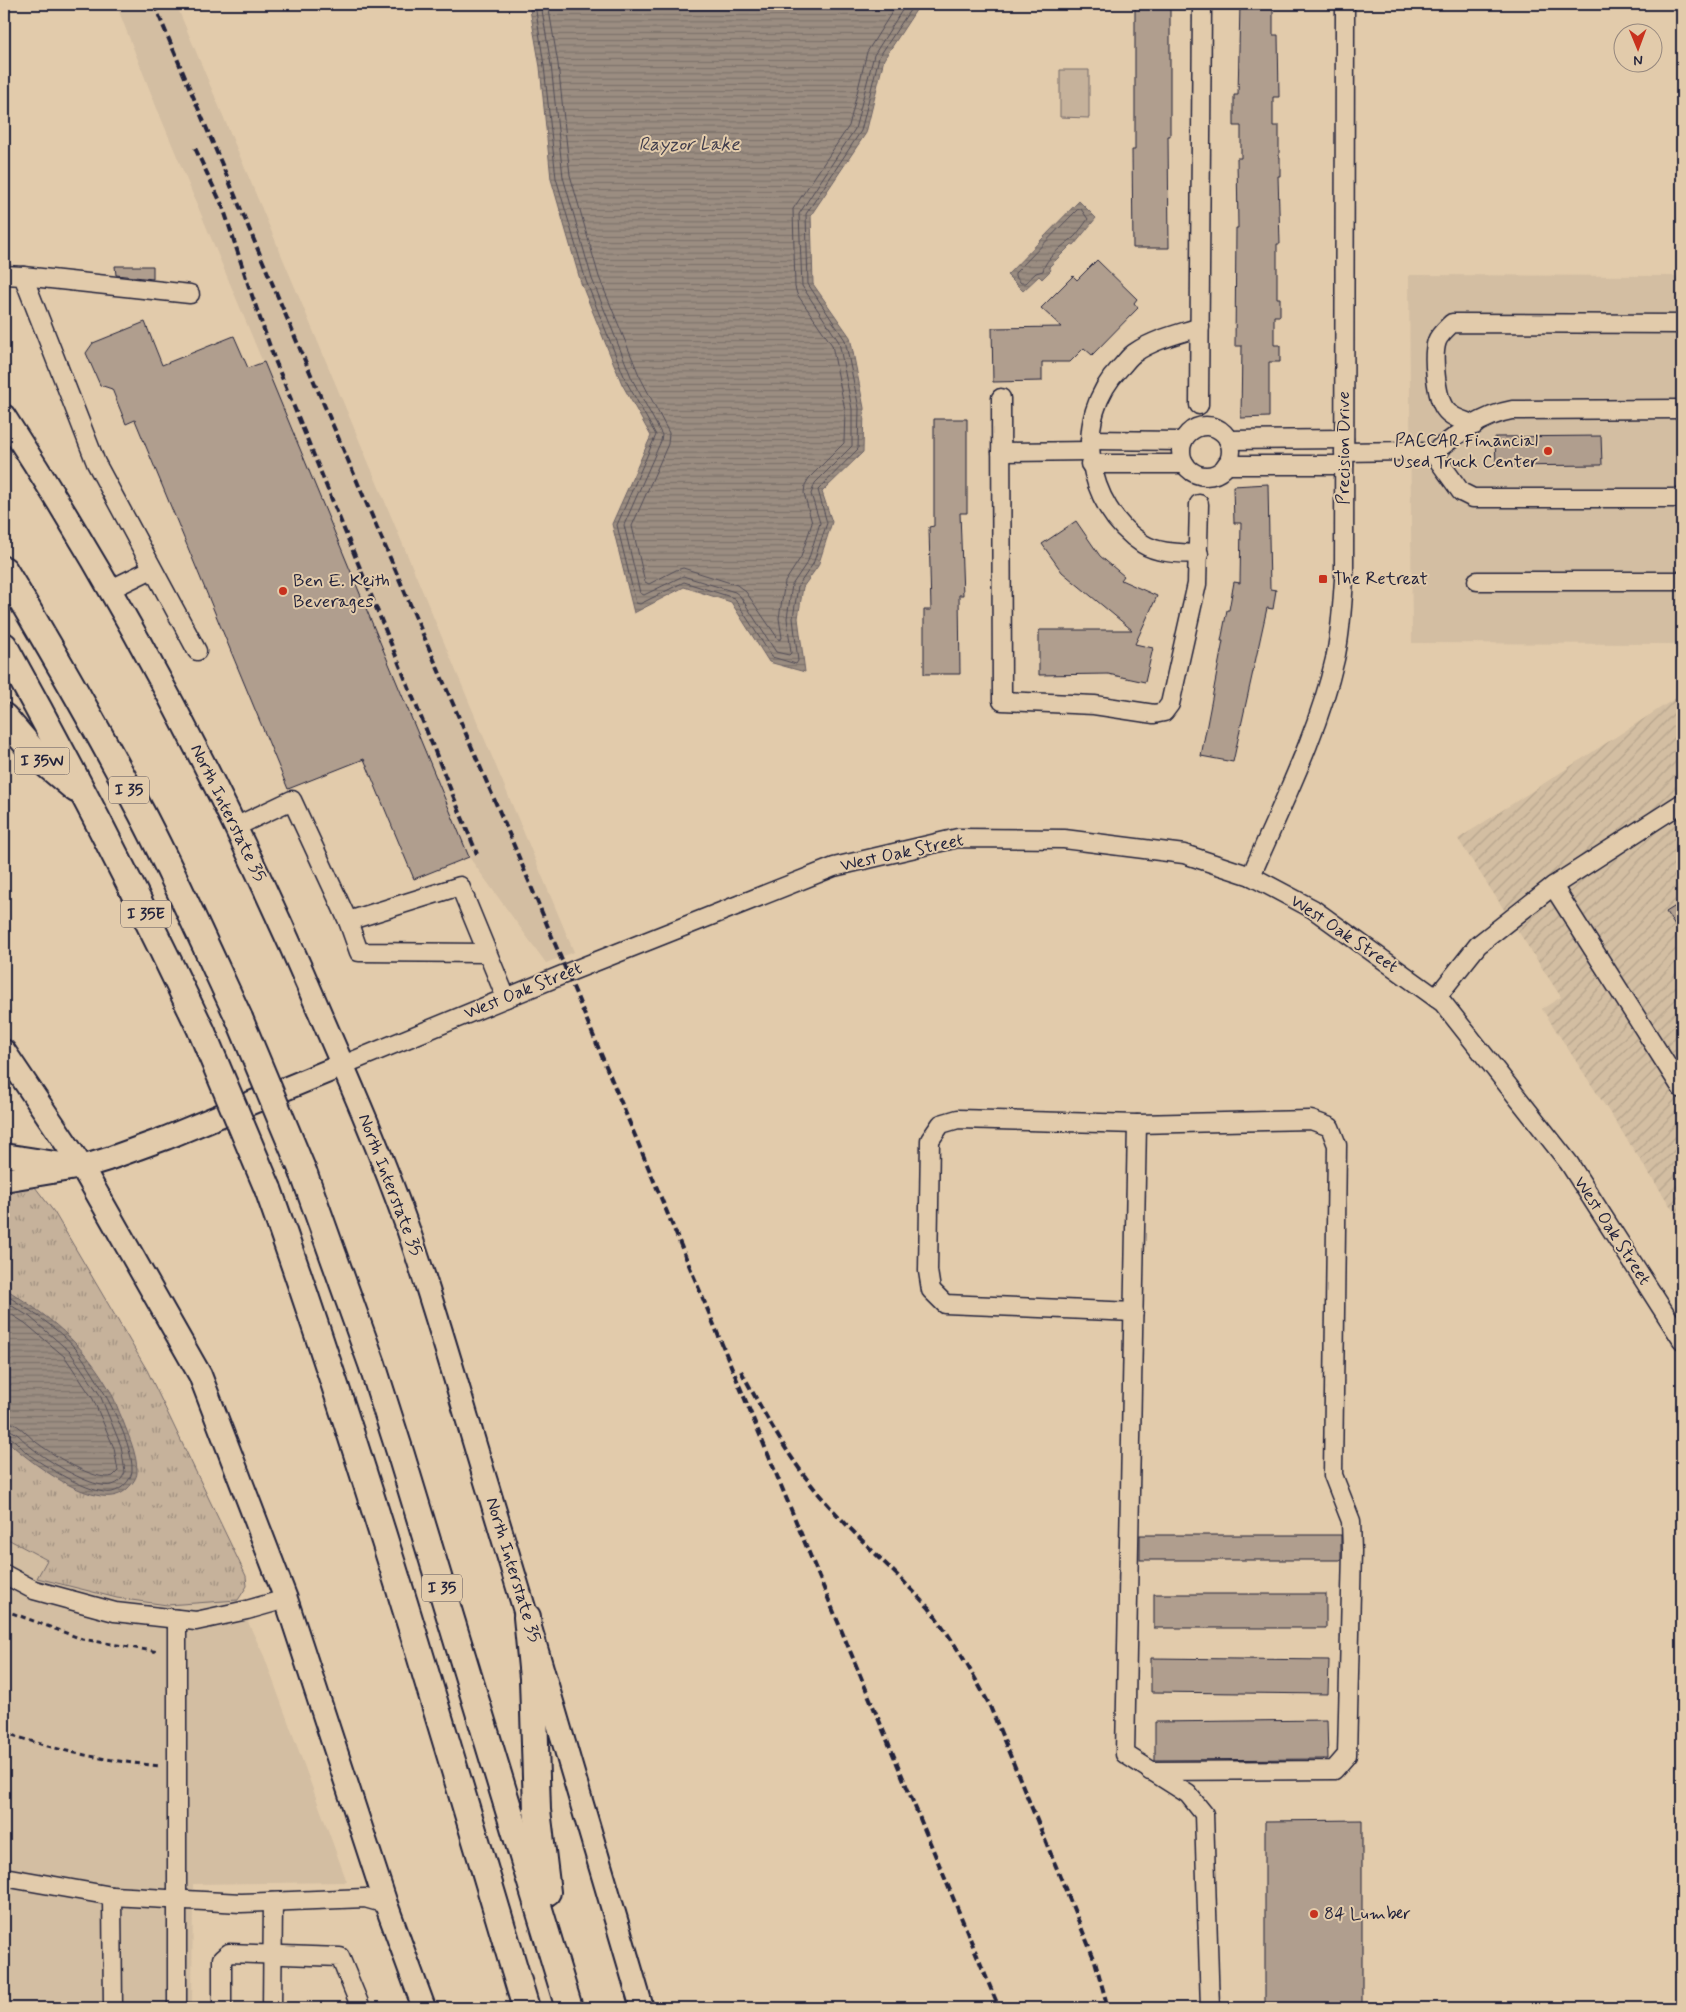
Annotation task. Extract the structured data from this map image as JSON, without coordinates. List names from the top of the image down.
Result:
{
  "streets": {
    "highway": ["I 35W", "I 35", "I 35E"],
    "main road": ["North Interstate 35", "West Oak Street"],
    "street": ["Precision Drive"]
  },
  "crossings": [
    ["Precision Drive", "West Oak Street"],
    ["I 35W", "I 35E"],
    ["North Interstate 35", "West Oak Street"]
  ],
  "water": ["Rayzor Lake"],
  "places": {
    "other": ["PACCAR Financial Used Truck Center", "Ben E. Keith Beverages", "84 Lumber"],
    "transit": ["The Retreat"]
  },
  "north": "bottom"
}
